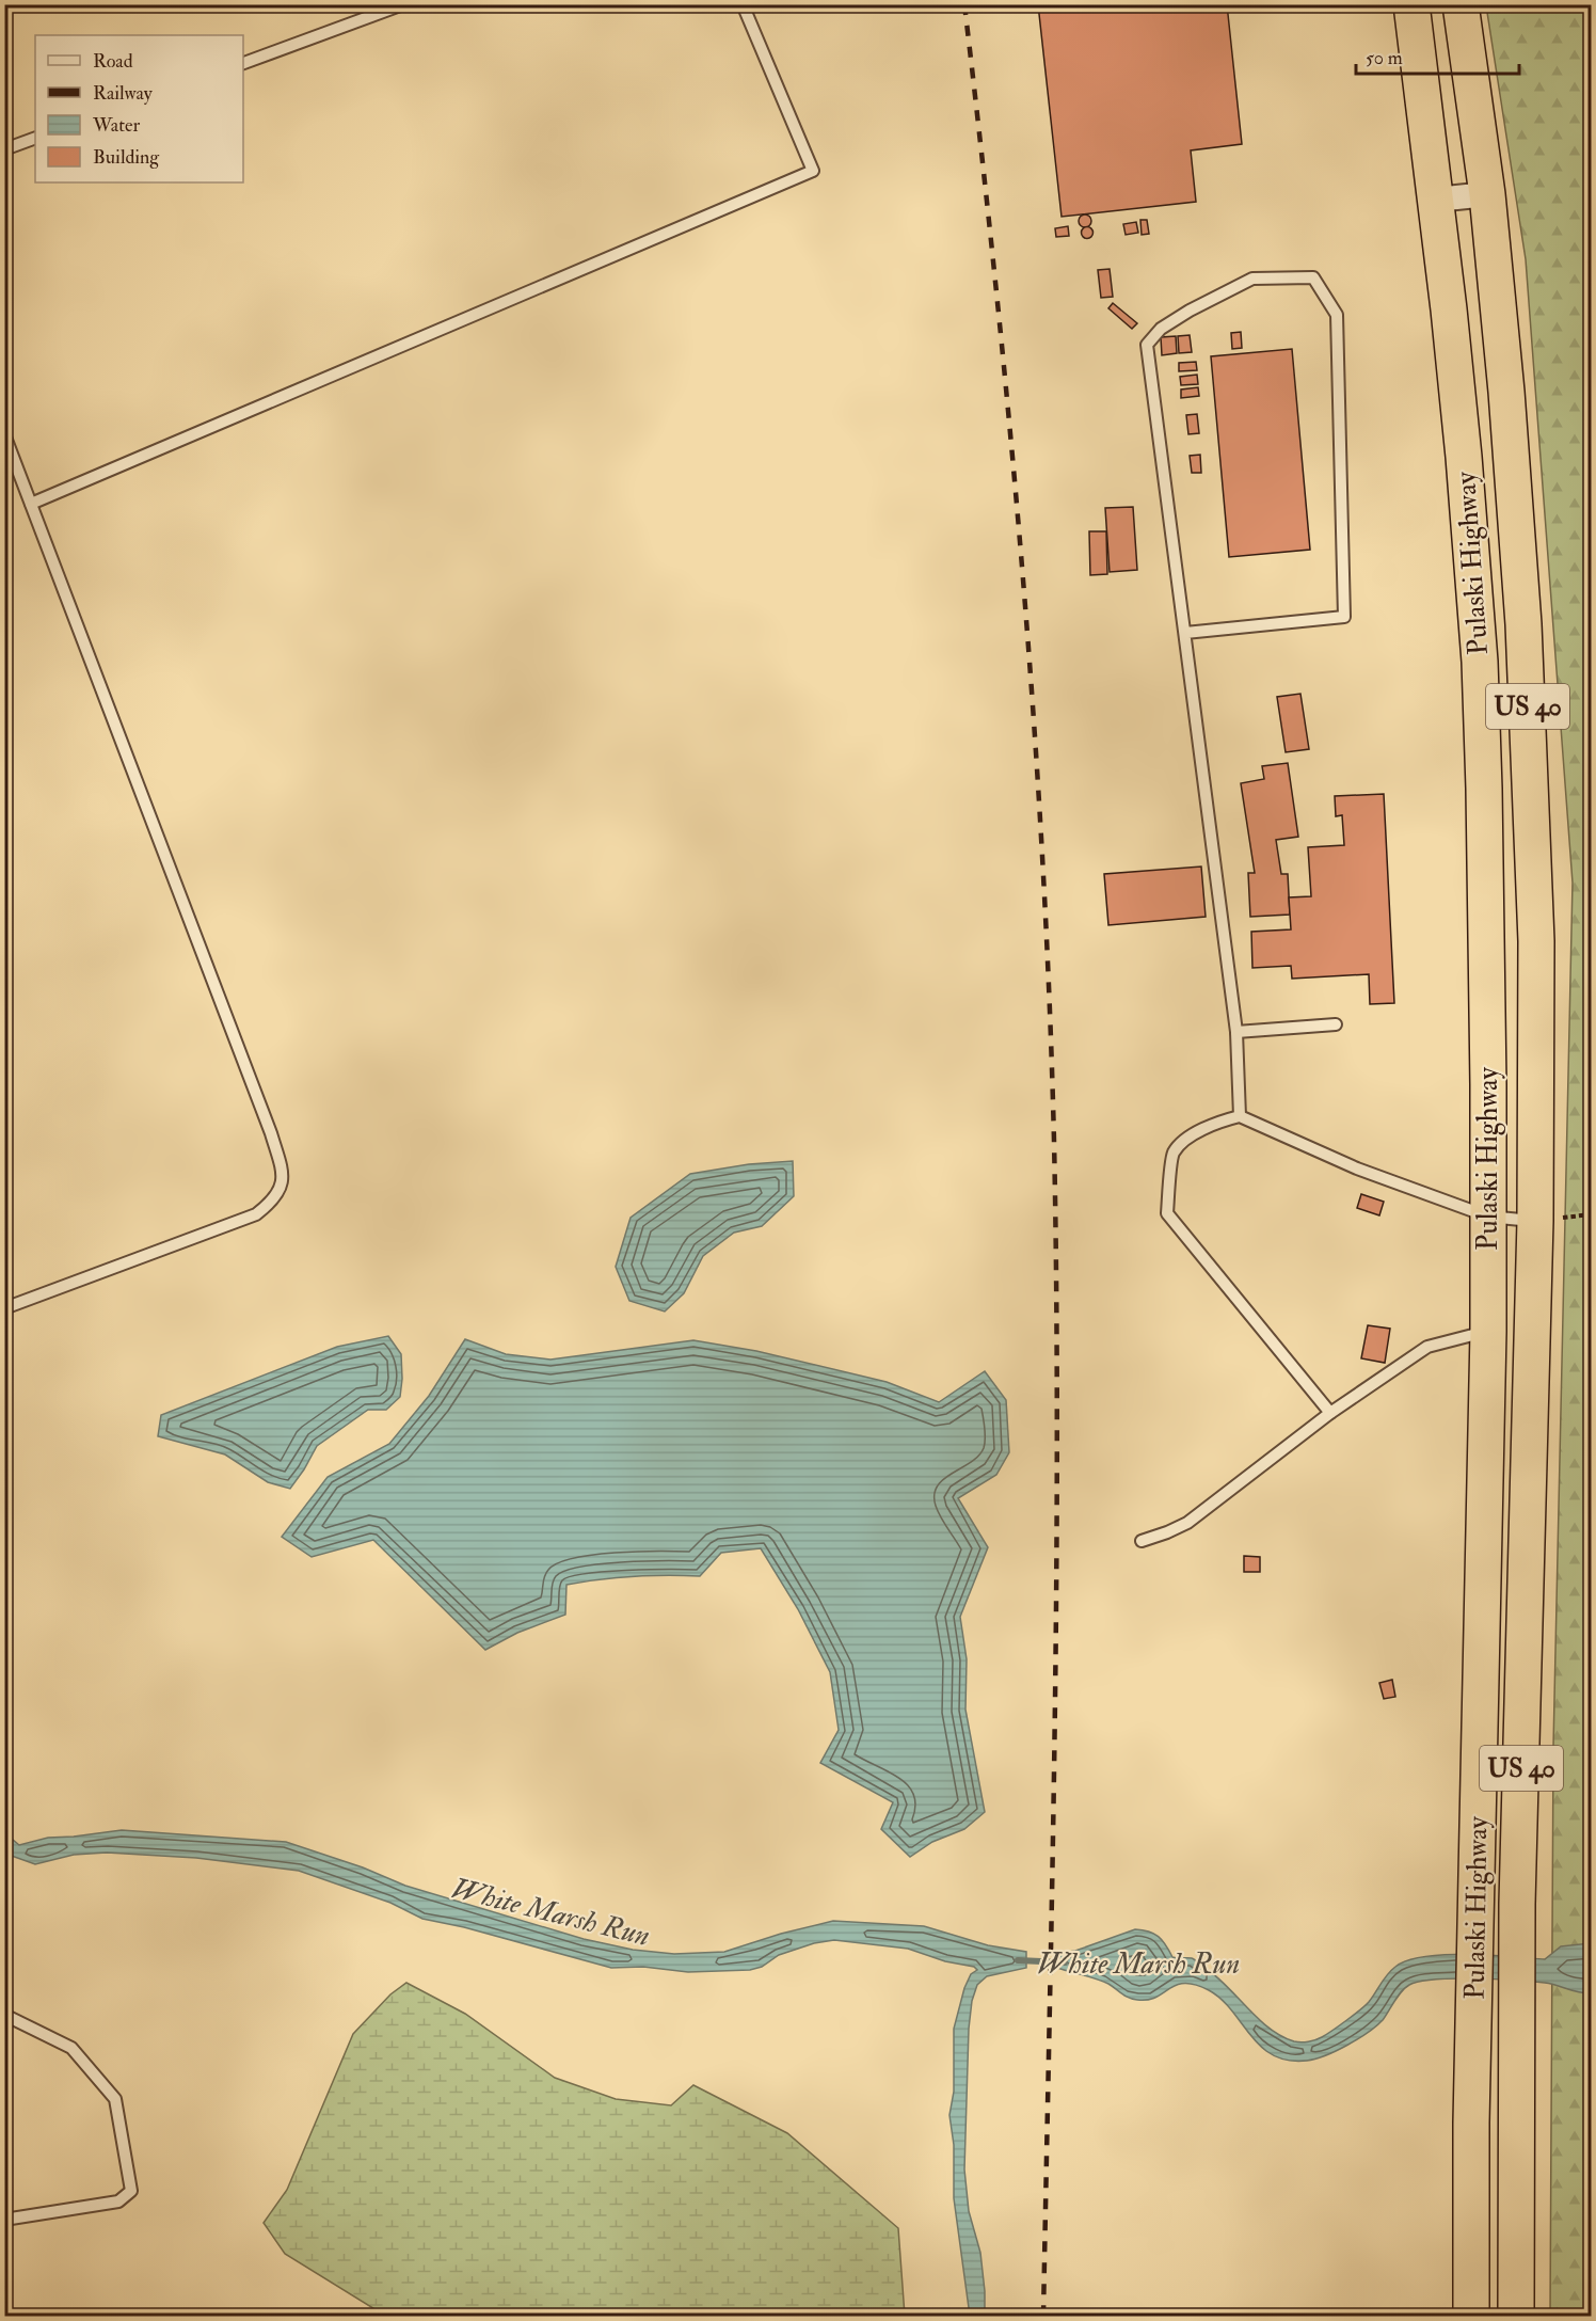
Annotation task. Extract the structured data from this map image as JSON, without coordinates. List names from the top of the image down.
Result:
{
  "streets": {
    "highway": ["Pulaski Highway", "US 40"]
  },
  "water": ["White Marsh Run"],
  "legend": [
    "Road",
    "Railway",
    "Water",
    "Building"
  ],
  "scale_bar": "50 m"
}
